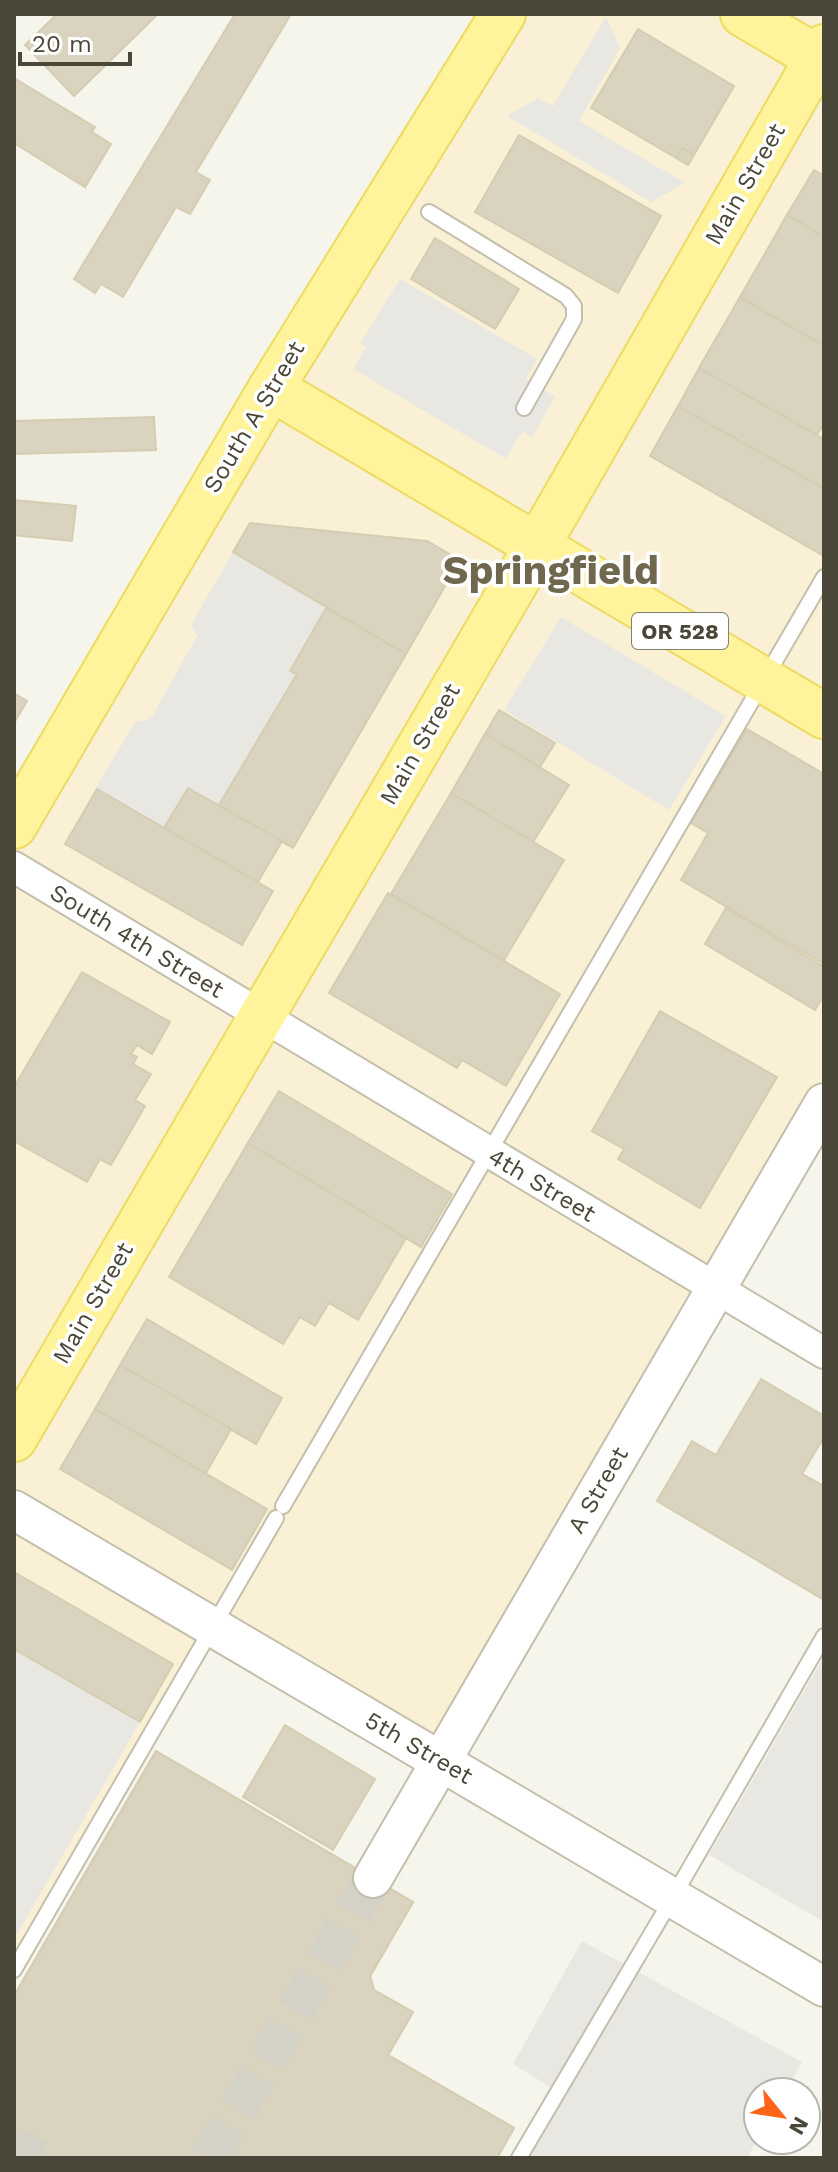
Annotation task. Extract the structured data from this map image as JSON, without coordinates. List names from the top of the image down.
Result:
{
  "streets": {
    "main road": ["Main Street", "South A Street", "OR 528"],
    "street": [
      "South 4th Street",
      "4th Street",
      "A Street",
      "5th Street"
    ]
  },
  "crossings": [
    ["Main Street", "OR 528"],
    ["Main Street", "South 4th Street"],
    ["Main Street", "4th Street"],
    ["South A Street", "OR 528"],
    ["South 4th Street", "4th Street"],
    ["4th Street", "A Street"],
    ["A Street", "5th Street"]
  ],
  "districts": ["Springfield"],
  "scale_bar": "20 m",
  "north": "bottom right"
}
